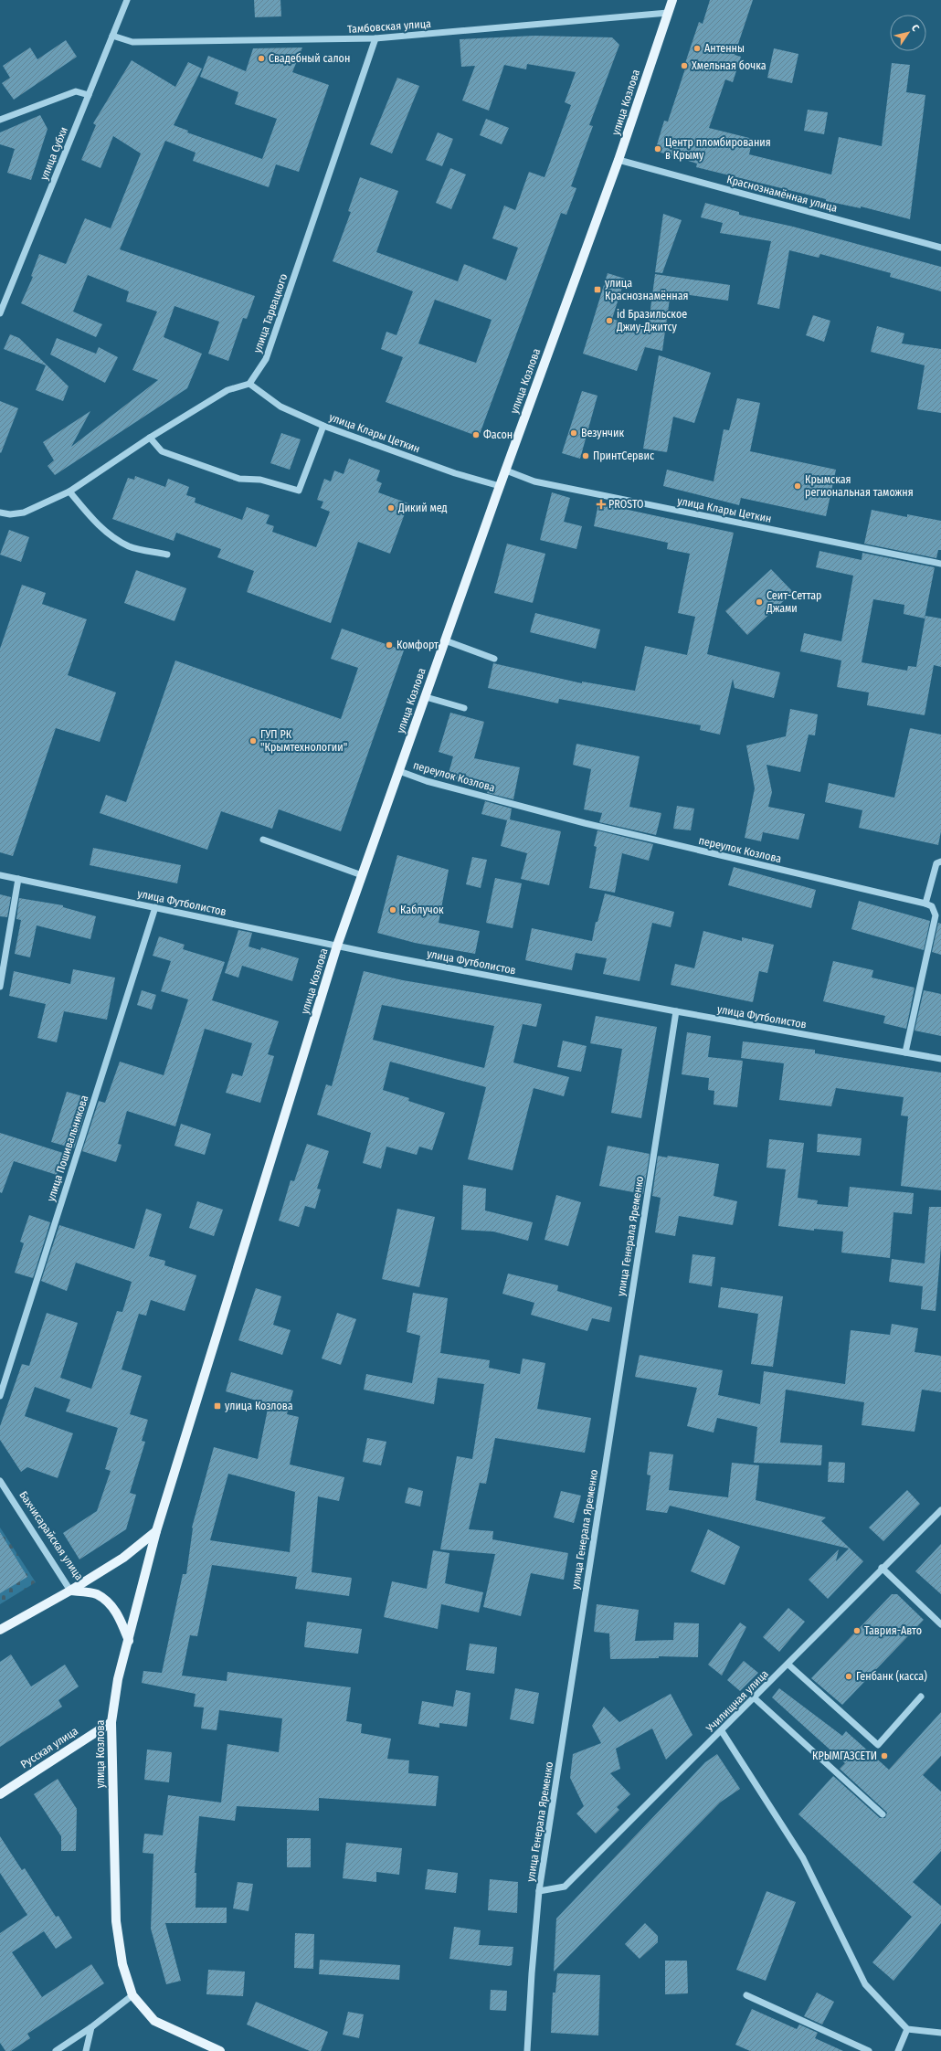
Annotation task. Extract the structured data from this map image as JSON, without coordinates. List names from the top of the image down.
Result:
{
  "streets": {
    "main road": ["улица Козлова", "Бахчисарайская улица", "Русская улица"],
    "street": [
      "Тамбовская улица",
      "улица Субхи",
      "Краснознамённая улица",
      "улица Тарвацкого",
      "улица Клары Цеткин",
      "переулок Козлова",
      "улица Футболистов",
      "улица Пошивальникова",
      "улица Генерала Яременко",
      "Училищная улица"
    ]
  },
  "crossings": [
    ["Тамбовская улица", "улица Козлова"],
    ["Тамбовская улица", "улица Субхи"],
    ["Тамбовская улица", "улица Тарвацкого"],
    ["улица Козлова", "Краснознамённая улица"],
    ["улица Козлова", "улица Клары Цеткин"],
    ["улица Козлова", "переулок Козлова"],
    ["улица Козлова", "улица Футболистов"],
    ["улица Козлова", "Бахчисарайская улица"],
    ["улица Козлова", "Русская улица"],
    ["улица Тарвацкого", "улица Клары Цеткин"],
    ["улица Футболистов", "улица Пошивальникова"],
    ["улица Футболистов", "улица Генерала Яременко"],
    ["улица Генерала Яременко", "Училищная улица"]
  ],
  "places": {
    "other": [
      "Антенны",
      "Свадебный салон",
      "Хмельная бочка",
      "Центр пломбирования в Крыму",
      "id Бразильское Джиу-Джитсу",
      "Везунчик",
      "Фасон",
      "ПринтСервис",
      "Крымская региональная таможня",
      "Дикий мед",
      "Сеит-Сеттар Джами",
      "Комфорт",
      "ГУП РК \"Крымтехнологии\"",
      "Каблучок",
      "Таврия-Авто",
      "Генбанк (касса)",
      "КРЫМГАЗСЕТИ"
    ],
    "transit": ["улица Краснознамённая", "улица Козлова"],
    "health": ["PROSTO"]
  },
  "north": "top right"
}
